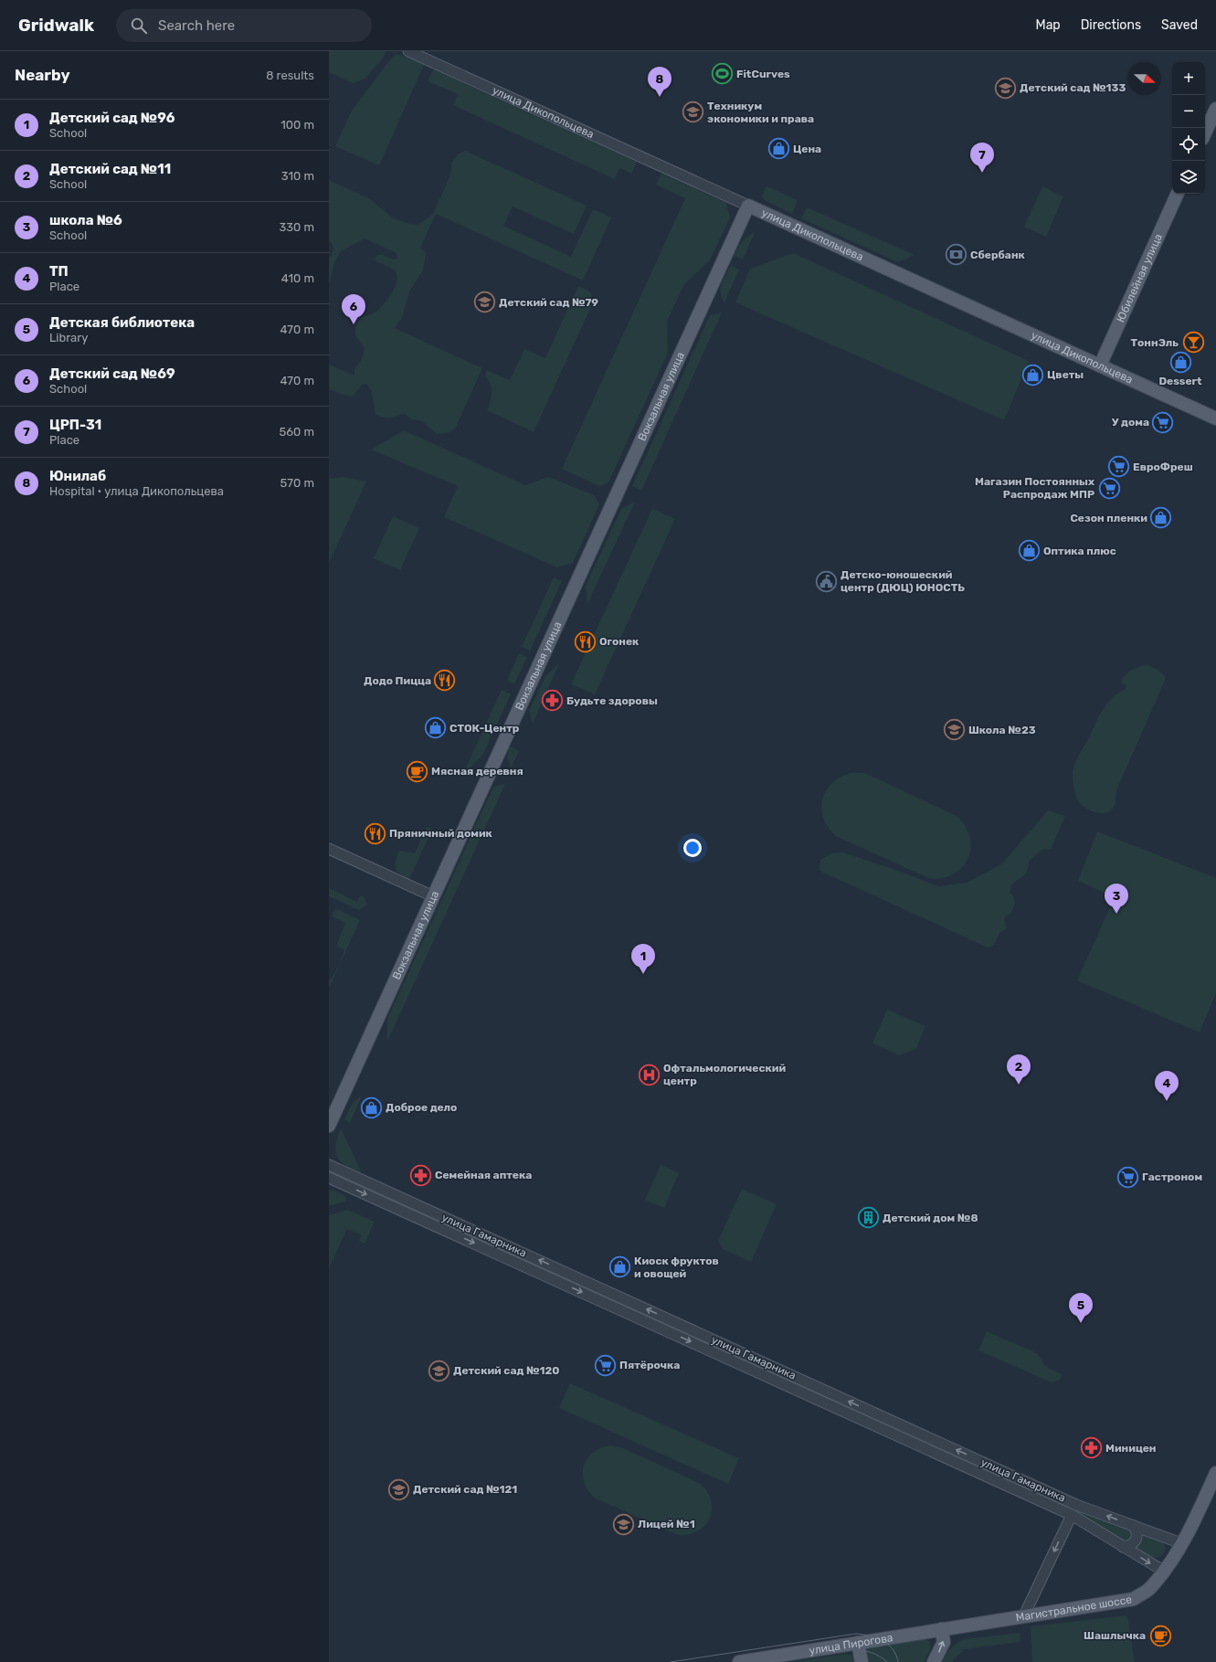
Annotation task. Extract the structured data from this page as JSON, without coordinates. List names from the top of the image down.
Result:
{
  "streets": {
    "main road": [
      "улица Дикопольцева",
      "Юбилейная улица",
      "Вокзальная улица",
      "Магистральное шоссе",
      "улица Пирогова"
    ],
    "street": ["улица Гамарника"]
  },
  "crossings": [
    ["улица Дикопольцева", "Юбилейная улица"],
    ["улица Дикопольцева", "Вокзальная улица"],
    ["улица Гамарника", "Магистральное шоссе"],
    ["Магистральное шоссе", "улица Пирогова"]
  ],
  "places": {
    "sports": ["FitCurves"],
    "school or university": [
      "Детский сад №133",
      "Техникум экономики и права",
      "Детский сад №79",
      "Школа №23",
      "Детский сад №120",
      "Детский сад №121",
      "Лицей №1"
    ],
    "shop": [
      "Цена",
      "Dessert",
      "Цветы",
      "Сезон пленки",
      "Оптика плюс",
      "СТОК-Центр",
      "Доброе дело",
      "Киоск фруктов и овощей"
    ],
    "bank": ["Сбербанк"],
    "bar": ["ТоннЭль"],
    "supermarket": [
      "У дома",
      "ЕвроФреш",
      "Магазин Постоянных Распродаж МПР",
      "Гастроном",
      "Пятёрочка"
    ],
    "public building": ["Детско-юношеский центр (ДЮЦ) ЮНОСТЬ"],
    "restaurant": ["Огонек", "Додо Пицца", "Пряничный домик"],
    "pharmacy": ["Будьте здоровы", "Семейная аптека", "Миницен"],
    "cafe": ["Мясная деревня", "Шашлычка"],
    "hospital": ["Офтальмологический центр"],
    "building": ["Детский дом №8"]
  },
  "north": "right",
  "page": {
    "header": "Gridwalk",
    "search": "Search here",
    "nav": ["Map", "Directions", "Saved"],
    "heading": ["Nearby", "8 results"],
    "map_buttons": ["+", "−"],
    "pins": [
      "8",
      "7",
      "6",
      "3",
      "1",
      "2",
      "4",
      "5"
    ],
    "list": [
      {
        "mark": "1",
        "name": "Детский сад №96",
        "note": "School",
        "value": "100 m"
      },
      {
        "mark": "2",
        "name": "Детский сад №11",
        "note": "School",
        "value": "310 m"
      },
      {
        "mark": "3",
        "name": "школа №6",
        "note": "School",
        "value": "330 m"
      },
      {
        "mark": "4",
        "name": "ТП",
        "note": "Place",
        "value": "410 m"
      },
      {
        "mark": "5",
        "name": "Детская библиотека",
        "note": "Library",
        "value": "470 m"
      },
      {
        "mark": "6",
        "name": "Детский сад №69",
        "note": "School",
        "value": "470 m"
      },
      {
        "mark": "7",
        "name": "ЦРП-31",
        "note": "Place",
        "value": "560 m"
      },
      {
        "mark": "8",
        "name": "Юнилаб",
        "note": "Hospital · улица Дикопольцева",
        "value": "570 m"
      }
    ]
  }
}
